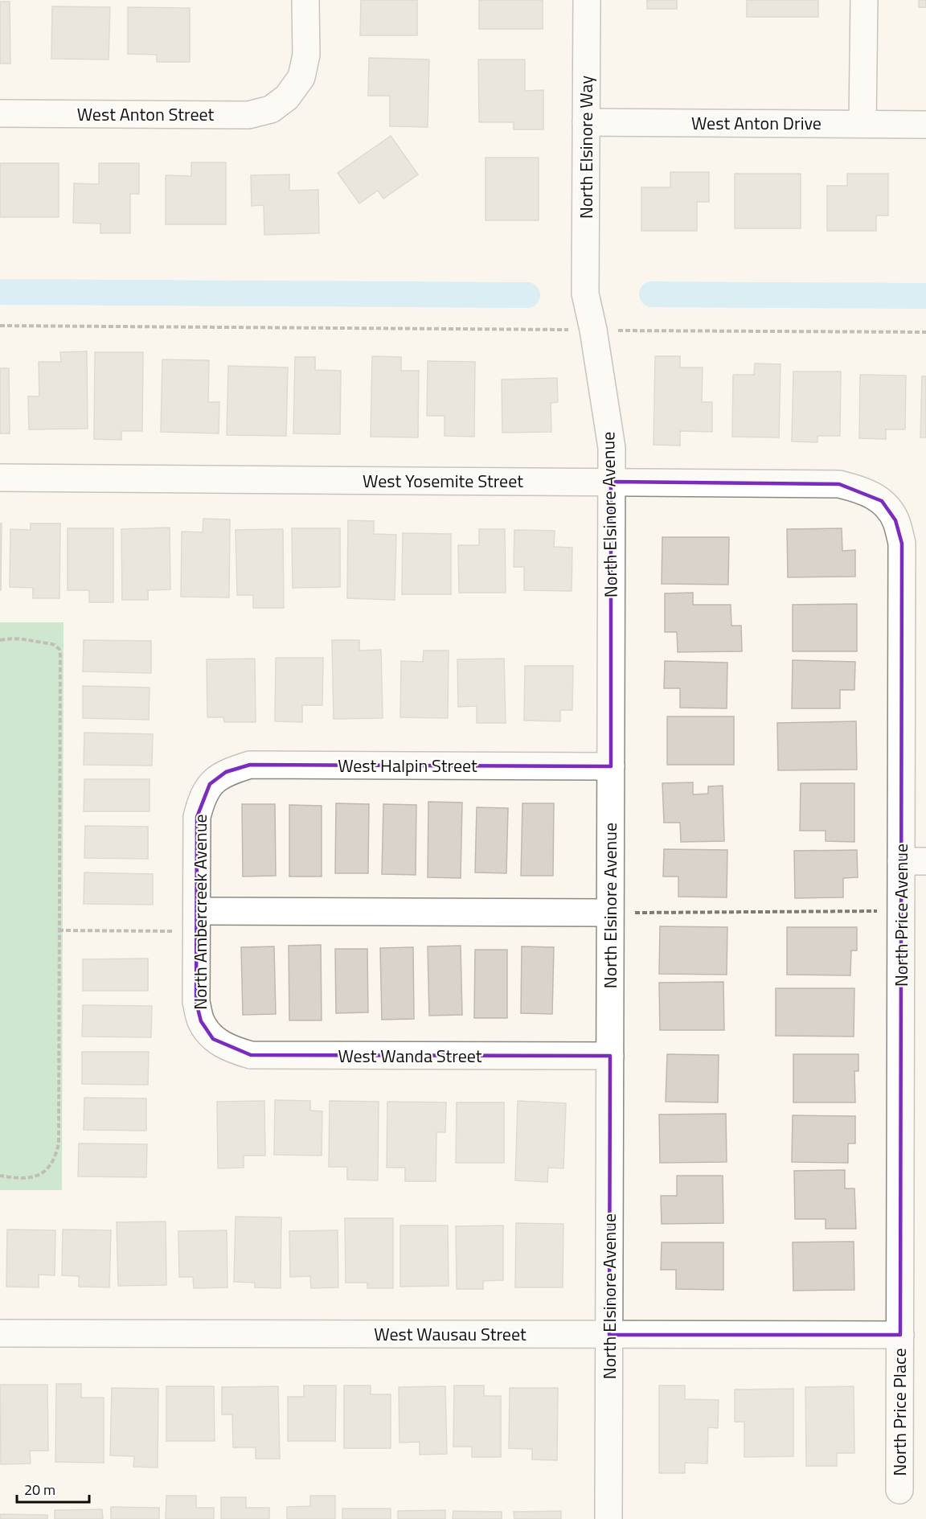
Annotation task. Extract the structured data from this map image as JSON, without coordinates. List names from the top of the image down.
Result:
{
  "streets": {
    "street": [
      "West Anton Street",
      "West Anton Drive",
      "North Elsinore Way",
      "West Yosemite Street",
      "North Elsinore Avenue",
      "West Halpin Street",
      "North Ambercreek Avenue",
      "North Price Avenue",
      "West Wanda Street",
      "West Wausau Street",
      "North Price Place"
    ]
  },
  "crossings": [
    ["West Anton Drive", "North Elsinore Way"],
    ["North Elsinore Way", "North Elsinore Avenue"],
    ["West Yosemite Street", "North Elsinore Avenue"],
    ["West Yosemite Street", "North Price Avenue"],
    ["North Elsinore Avenue", "West Halpin Street"],
    ["North Elsinore Avenue", "West Wanda Street"],
    ["North Elsinore Avenue", "West Wausau Street"],
    ["West Halpin Street", "North Ambercreek Avenue"],
    ["North Ambercreek Avenue", "West Wanda Street"],
    ["North Price Avenue", "West Wausau Street"],
    ["North Price Avenue", "North Price Place"],
    ["West Wausau Street", "North Price Place"]
  ],
  "scale_bar": "20 m"
}
